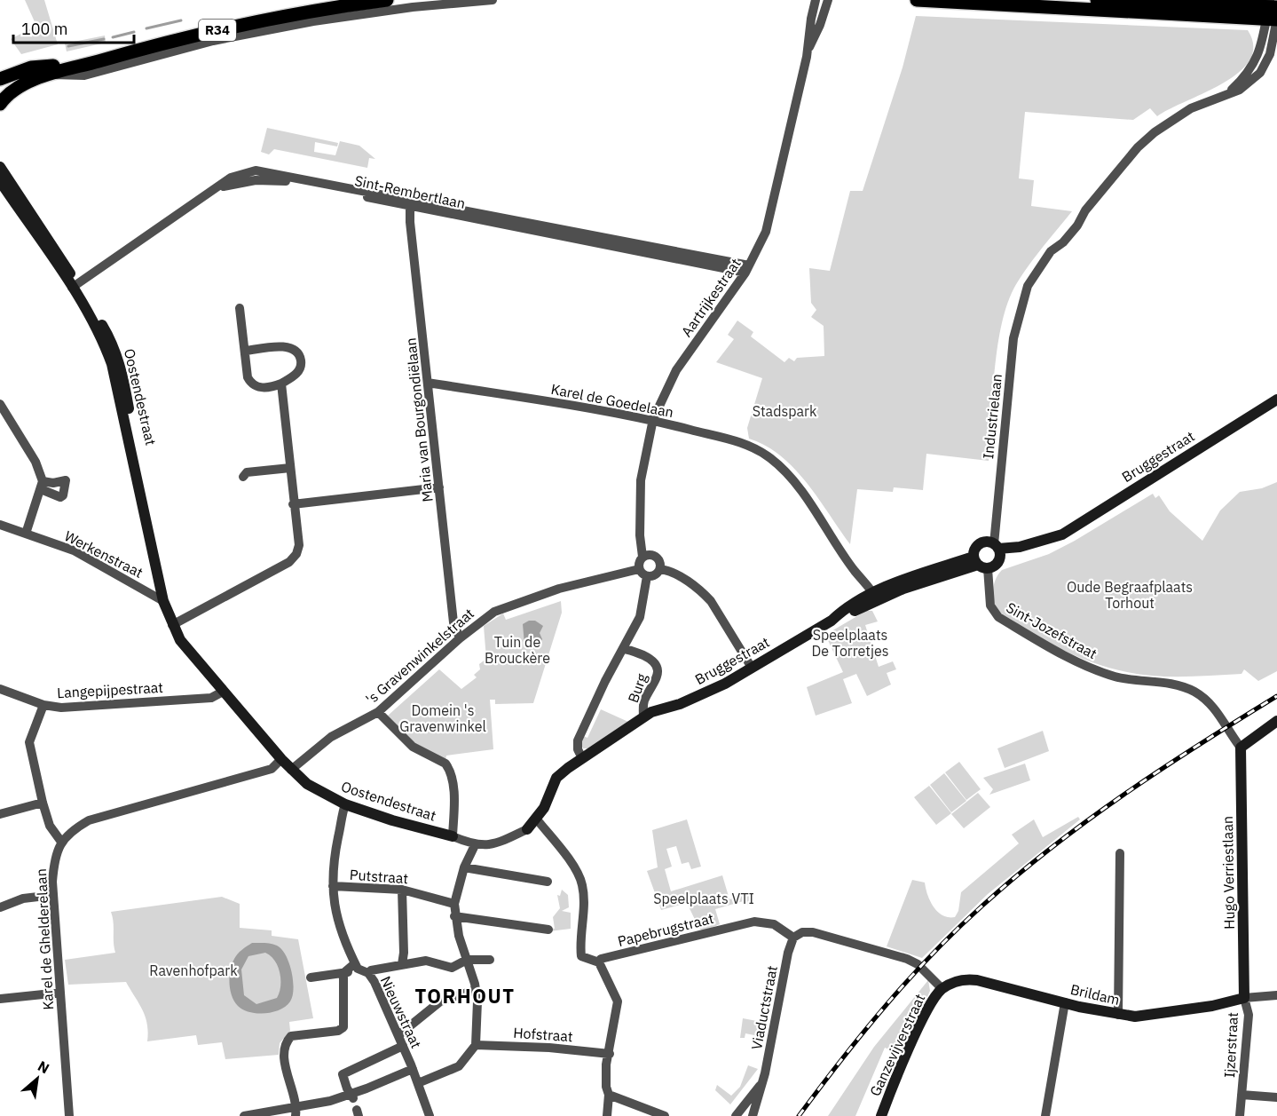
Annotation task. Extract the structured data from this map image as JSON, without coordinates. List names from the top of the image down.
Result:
{
  "streets": {
    "main road": ["R34"],
    "street": [
      "Sint-Rembertlaan",
      "Aartrijkestraat",
      "Oostendestraat",
      "Karel de Goedelaan",
      "Industrielaan",
      "Maria van Bourgondiëlaan",
      "Bruggestraat",
      "Werkenstraat",
      "Sint-Jozefstraat",
      "'s Gravenwinkelstraat",
      "Burg",
      "Langepijpestraat",
      "Hugo Verriestlaan",
      "Putstraat",
      "Papebrugstraat",
      "Karel de Ghelderelaan",
      "Brildam",
      "Viaductstraat",
      "Nieuwstraat",
      "Hofstraat",
      "Ganzevijverstraat",
      "Ijzerstraat"
    ]
  },
  "crossings": [
    ["Sint-Rembertlaan", "Aartrijkestraat"],
    ["Sint-Rembertlaan", "Oostendestraat"],
    ["Sint-Rembertlaan", "Maria van Bourgondiëlaan"],
    ["Aartrijkestraat", "Karel de Goedelaan"],
    ["Aartrijkestraat", "'s Gravenwinkelstraat"],
    ["Oostendestraat", "Werkenstraat"],
    ["Oostendestraat", "'s Gravenwinkelstraat"],
    ["Oostendestraat", "Burg"],
    ["Oostendestraat", "Langepijpestraat"],
    ["Karel de Goedelaan", "Maria van Bourgondiëlaan"],
    ["Karel de Goedelaan", "Bruggestraat"],
    ["Industrielaan", "Bruggestraat"],
    ["Maria van Bourgondiëlaan", "'s Gravenwinkelstraat"],
    ["Bruggestraat", "Sint-Jozefstraat"],
    ["Bruggestraat", "Burg"],
    ["Sint-Jozefstraat", "Hugo Verriestlaan"],
    ["Hugo Verriestlaan", "Brildam"],
    ["Hugo Verriestlaan", "Ijzerstraat"],
    ["Papebrugstraat", "Viaductstraat"],
    ["Brildam", "Ganzevijverstraat"],
    ["Brildam", "Ijzerstraat"]
  ],
  "districts": ["TORHOUT"],
  "parks": [
    "Stadspark",
    "Oude Begraafplaats Torhout",
    "Speelplaats De Torretjes",
    "Tuin de Brouckère",
    "Domein 's Gravenwinkel",
    "Speelplaats VTI",
    "Ravenhofpark"
  ],
  "scale_bar": "100 m",
  "north": "top right"
}
